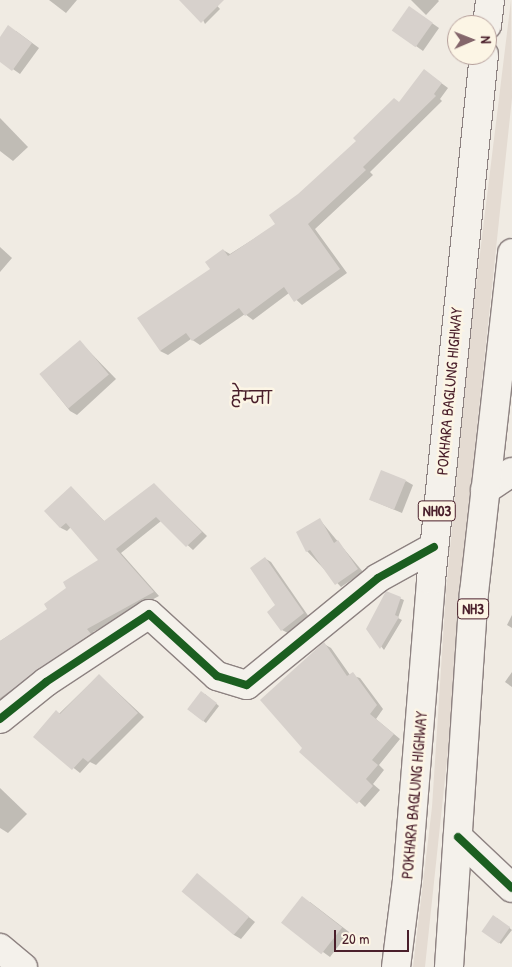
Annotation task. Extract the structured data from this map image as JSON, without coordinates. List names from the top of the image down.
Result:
{
  "streets": {
    "main road": ["POKHARA BAGLUNG HIGHWAY", "NH03", "NH3"]
  },
  "districts": ["हेम्जा"],
  "scale_bar": "20 m",
  "north": "right"
}
